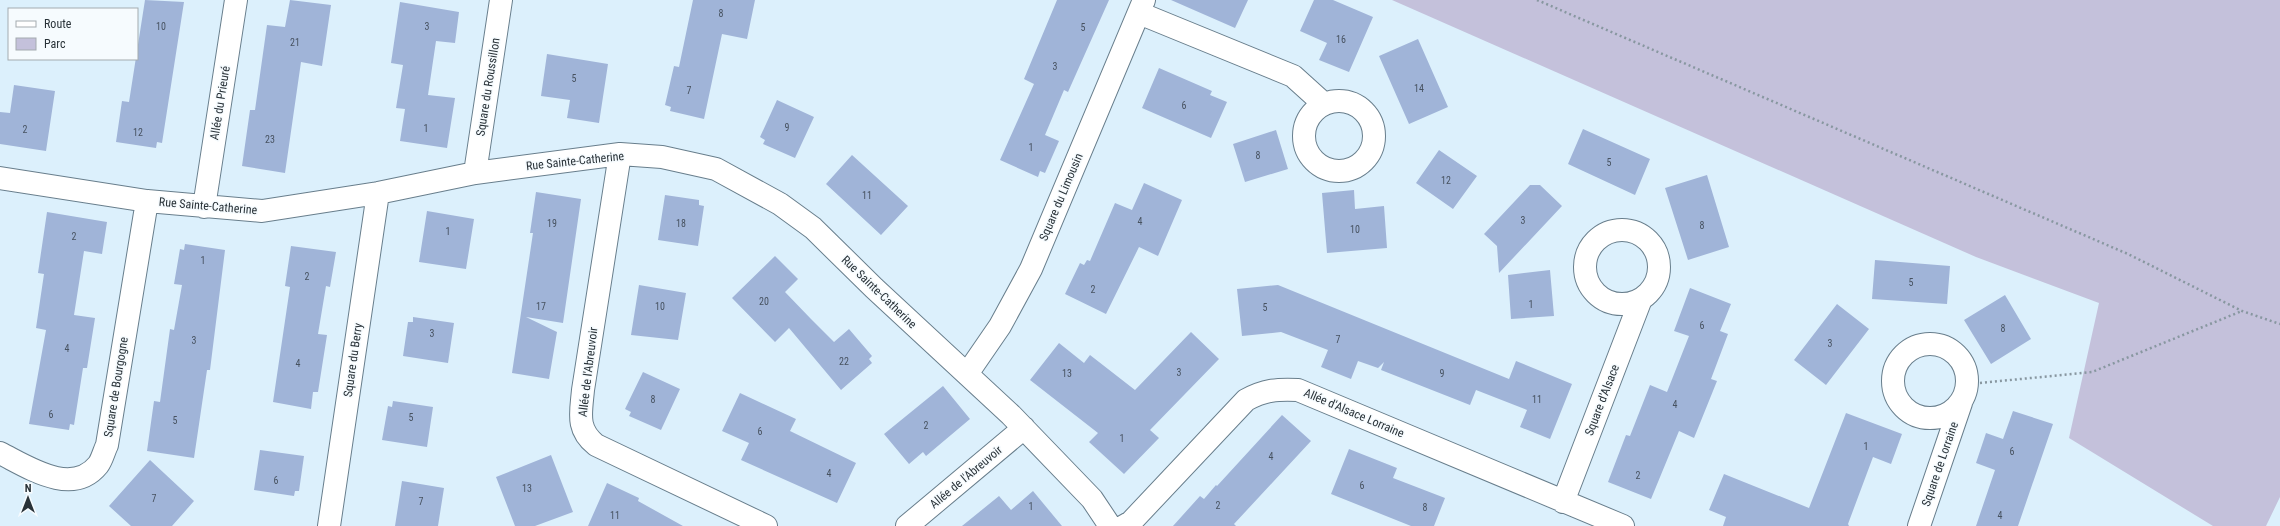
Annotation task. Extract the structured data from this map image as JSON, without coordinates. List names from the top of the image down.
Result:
{
  "streets": {
    "street": [
      "Square du Roussillon",
      "Allée du Prieuré",
      "Rue Sainte-Catherine",
      "Square du Limousin",
      "Square du Berry",
      "Allée de l'Abreuvoir",
      "Square de Bourgogne",
      "Square d'Alsace",
      "Allée d'Alsace Lorraine",
      "Square de Lorraine"
    ]
  },
  "crossings": [
    ["Square du Roussillon", "Rue Sainte-Catherine"],
    ["Allée du Prieuré", "Rue Sainte-Catherine"],
    ["Rue Sainte-Catherine", "Square du Limousin"],
    ["Rue Sainte-Catherine", "Square du Berry"],
    ["Rue Sainte-Catherine", "Allée de l'Abreuvoir"],
    ["Rue Sainte-Catherine", "Square de Bourgogne"],
    ["Square d'Alsace", "Allée d'Alsace Lorraine"]
  ],
  "house_numbers": [
    "8",
    "10",
    "3",
    "5",
    "16",
    "21",
    "3",
    "5",
    "14",
    "7",
    "6",
    "9",
    "1",
    "2",
    "12",
    "23",
    "1",
    "8",
    "5",
    "12",
    "11",
    "3",
    "4",
    "19",
    "18",
    "8",
    "10",
    "1",
    "2",
    "1",
    "2",
    "5",
    "2",
    "20",
    "1",
    "17",
    "10",
    "5",
    "6",
    "8",
    "3",
    "7",
    "3",
    "3",
    "4",
    "22",
    "4",
    "3",
    "13",
    "9",
    "8",
    "11",
    "4",
    "6",
    "5",
    "5",
    "2",
    "6",
    "1",
    "1",
    "6",
    "4",
    "4",
    "2",
    "6",
    "6",
    "13",
    "7",
    "7",
    "2",
    "1",
    "8",
    "11",
    "4"
  ],
  "legend": ["Route", "Parc"],
  "north": "top"
}
